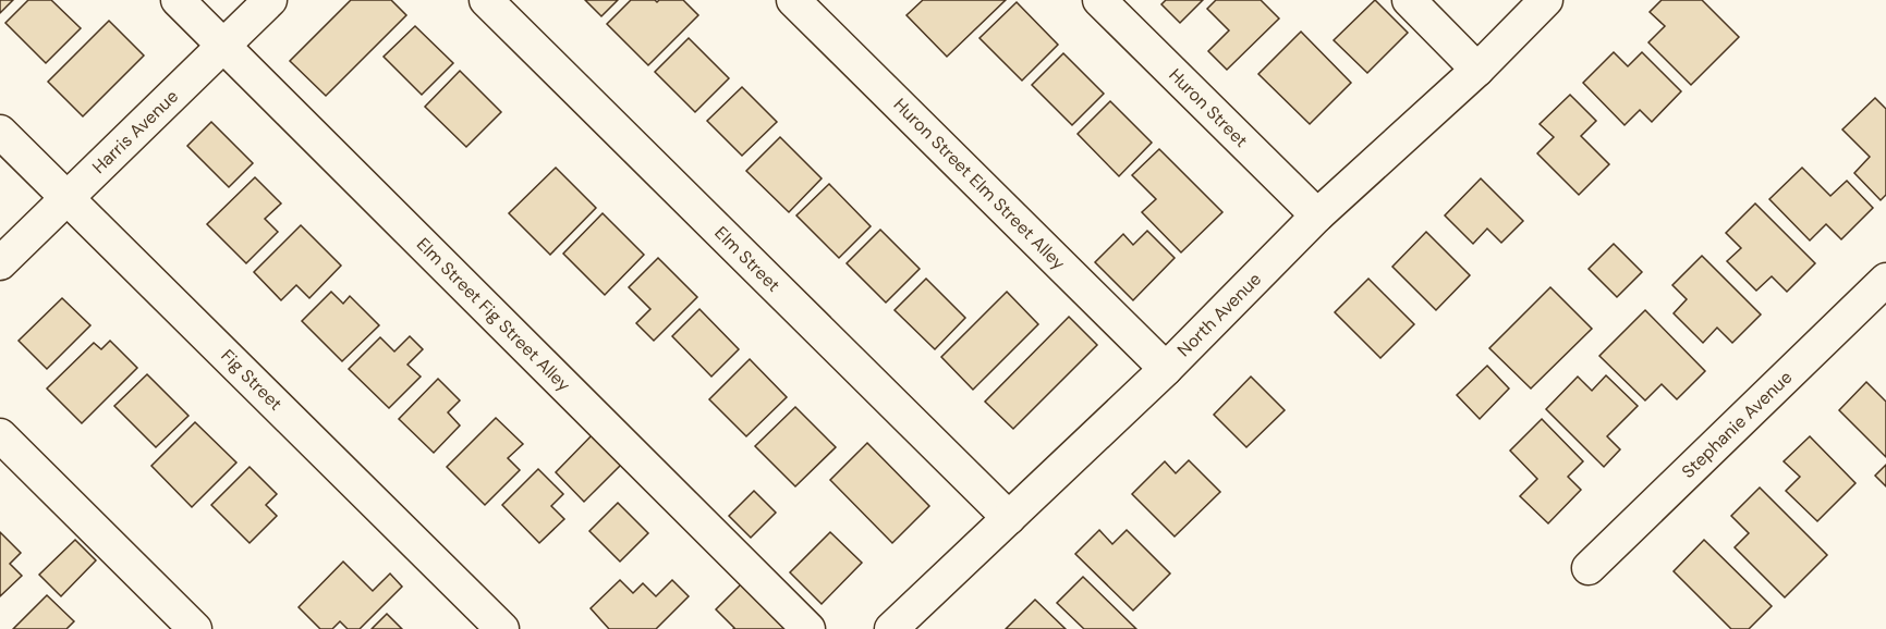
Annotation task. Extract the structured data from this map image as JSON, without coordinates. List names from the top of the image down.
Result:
{
  "streets": {
    "street": [
      "Huron Street",
      "Harris Avenue",
      "Huron Street Elm Street Alley",
      "Elm Street",
      "Elm Street Fig Street Alley",
      "North Avenue",
      "Fig Street",
      "Stephanie Avenue"
    ]
  },
  "crossings": [
    ["Huron Street", "North Avenue"],
    ["Harris Avenue", "Elm Street Fig Street Alley"],
    ["Harris Avenue", "Fig Street"],
    ["Huron Street Elm Street Alley", "North Avenue"],
    ["Elm Street", "North Avenue"]
  ]
}
